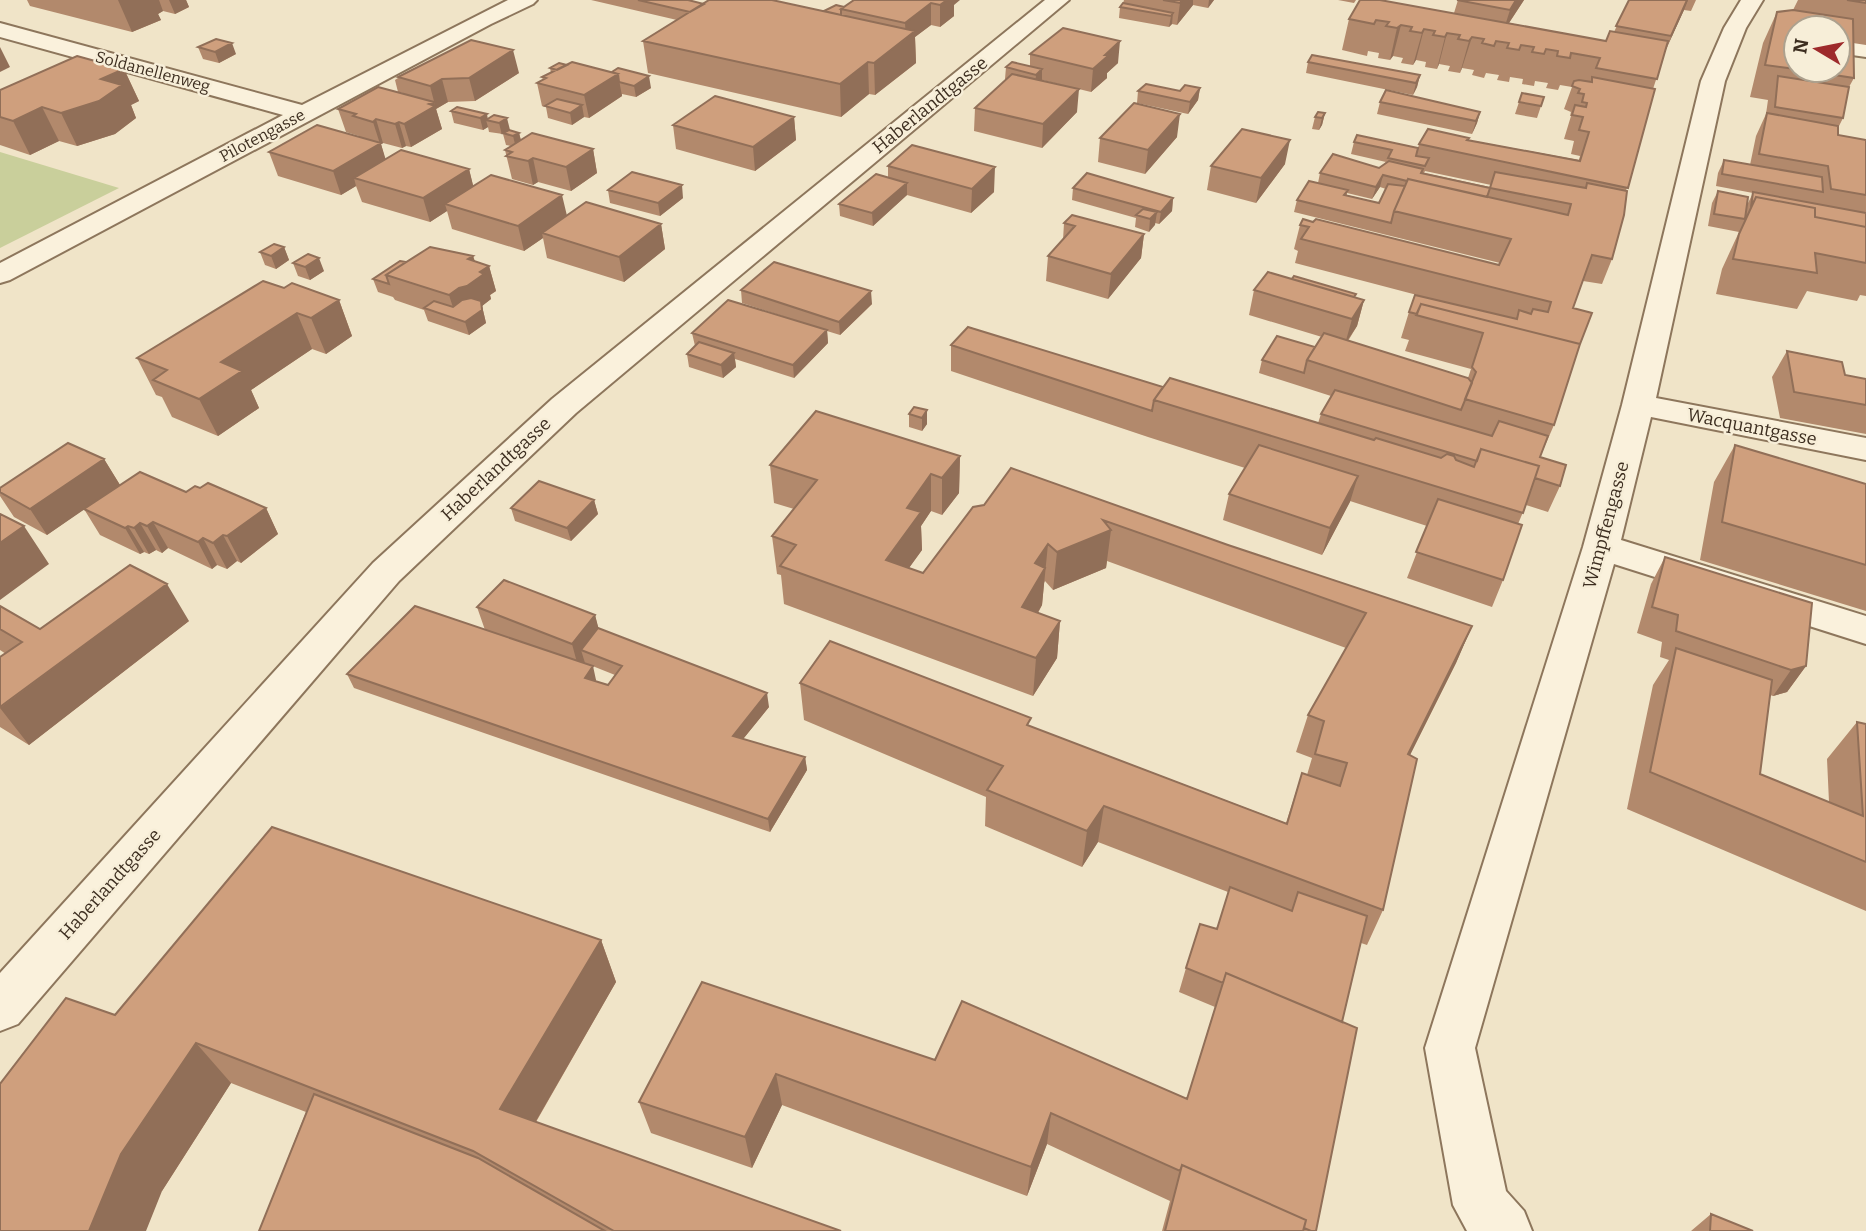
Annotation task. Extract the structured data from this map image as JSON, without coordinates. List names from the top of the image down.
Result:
{
  "streets": {
    "street": [
      "Soldanellenweg",
      "Haberlandtgasse",
      "Pilotengasse",
      "Wacquantgasse",
      "Wimpffengasse"
    ]
  },
  "crossings": [
    ["Soldanellenweg", "Pilotengasse"],
    ["Wacquantgasse", "Wimpffengasse"]
  ],
  "north": "left"
}
